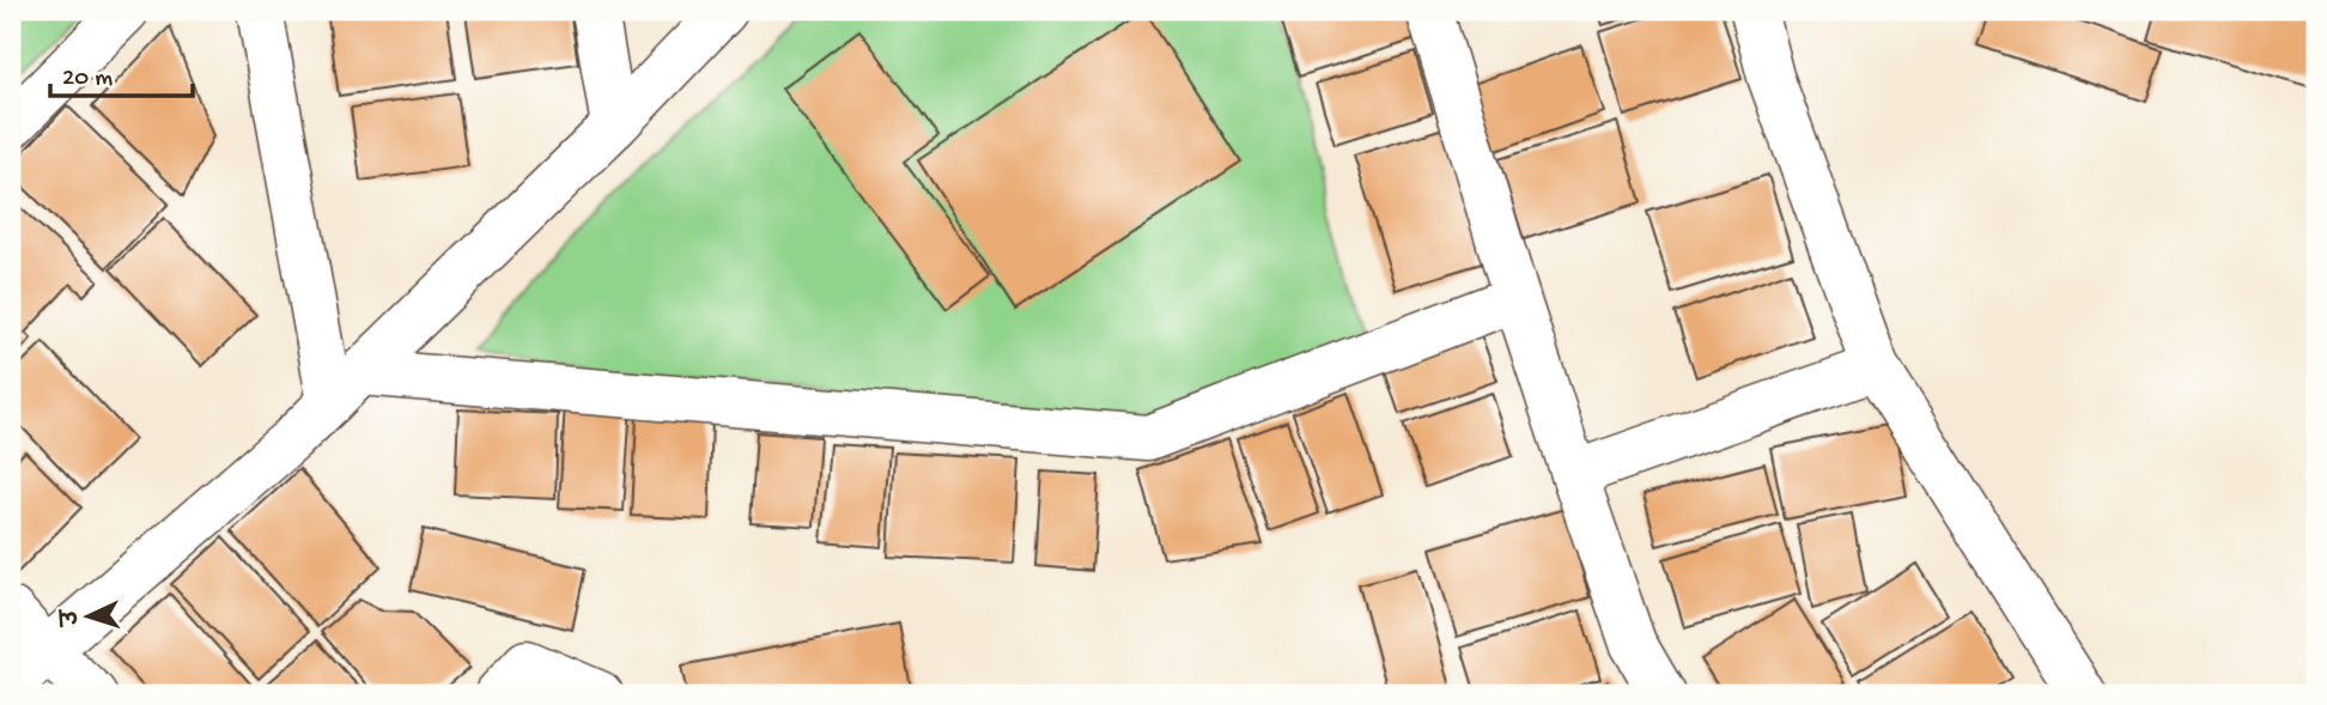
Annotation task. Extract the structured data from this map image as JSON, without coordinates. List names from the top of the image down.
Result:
{
  "scale_bar": "20 m",
  "north": "left"
}
